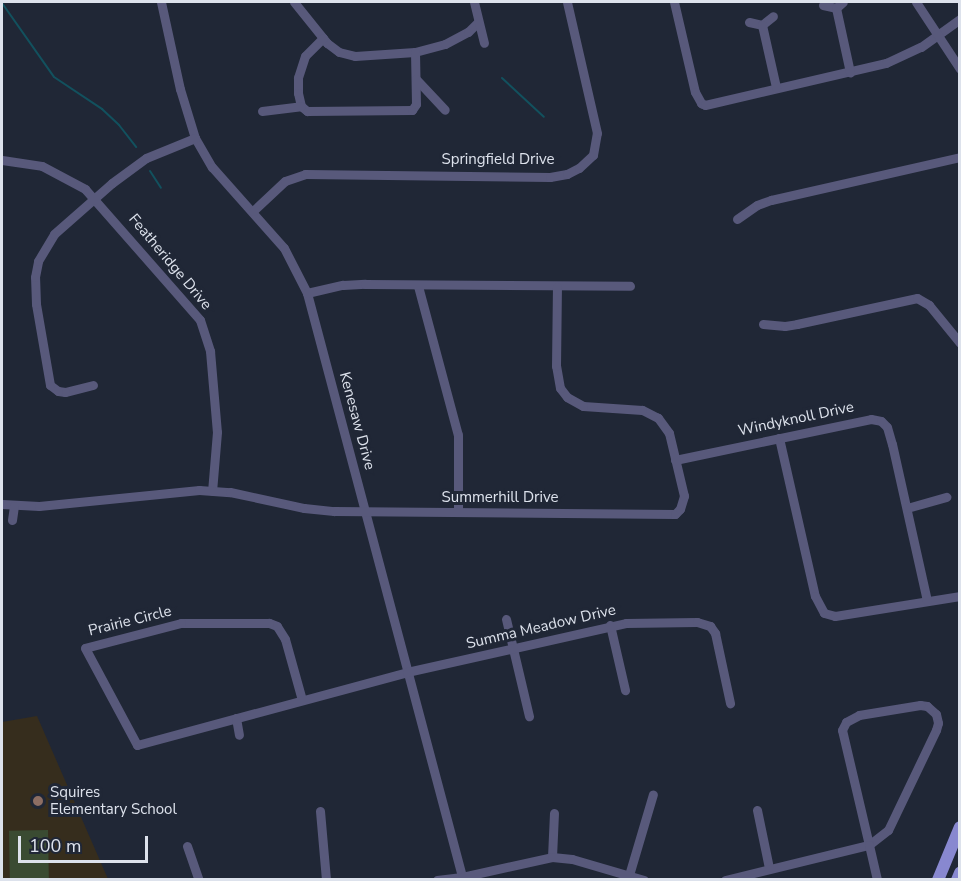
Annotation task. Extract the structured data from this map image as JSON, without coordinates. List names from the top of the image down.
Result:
{
  "streets": {
    "street": [
      "Springfield Drive",
      "Featheridge Drive",
      "Windyknoll Drive",
      "Kenesaw Drive",
      "Summerhill Drive",
      "Prairie Circle",
      "Summa Meadow Drive"
    ]
  },
  "crossings": [
    ["Springfield Drive", "Kenesaw Drive"],
    ["Featheridge Drive", "Summerhill Drive"],
    ["Windyknoll Drive", "Summerhill Drive"],
    ["Kenesaw Drive", "Summerhill Drive"],
    ["Kenesaw Drive", "Prairie Circle"],
    ["Kenesaw Drive", "Summa Meadow Drive"],
    ["Prairie Circle", "Summa Meadow Drive"]
  ],
  "places": ["Squires Elementary School"],
  "scale_bar": "100 m"
}
